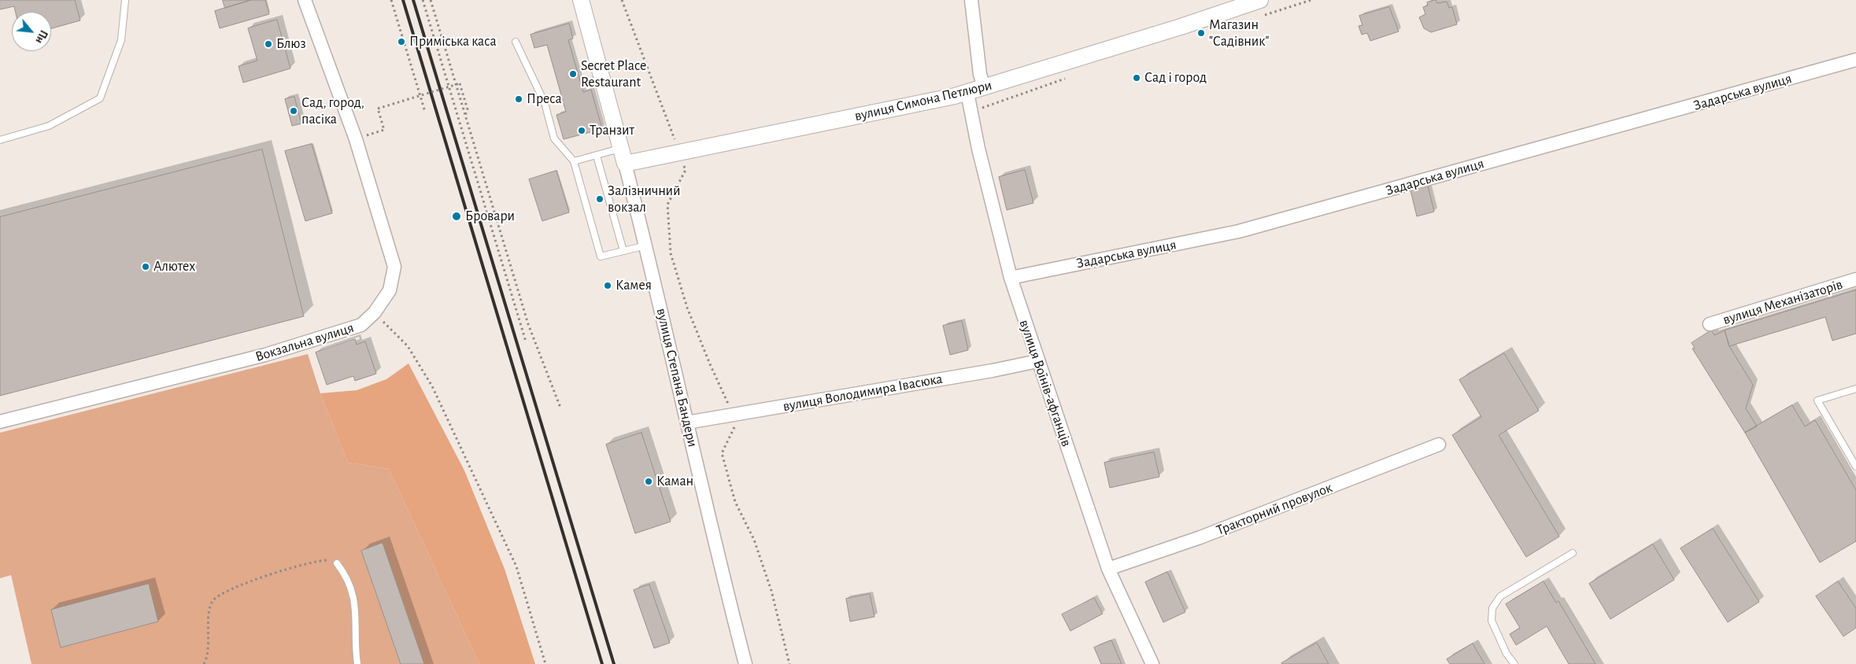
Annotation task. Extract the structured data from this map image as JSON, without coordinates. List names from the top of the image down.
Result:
{
  "streets": {
    "street": [
      "Задарська вулиця",
      "вулиця Симона Петлюри",
      "вулиця Механізаторів",
      "Вокзальна вулиця",
      "вулиця Степана Бандери",
      "вулиця Воїнів-афганців",
      "вулиця Володимира Івасюка",
      "Тракторний провулок"
    ]
  },
  "crossings": [
    ["Задарська вулиця", "вулиця Воїнів-афганців"],
    ["вулиця Симона Петлюри", "вулиця Степана Бандери"],
    ["вулиця Симона Петлюри", "вулиця Воїнів-афганців"],
    ["вулиця Степана Бандери", "вулиця Володимира Івасюка"],
    ["вулиця Воїнів-афганців", "вулиця Володимира Івасюка"],
    ["вулиця Воїнів-афганців", "Тракторний провулок"]
  ],
  "places": [
    "Магазин \"Садівник\"",
    "Приміська каса",
    "Блюз",
    "Secret Place Restaurant",
    "Сад і город",
    "Преса",
    "Сад, город, пасіка",
    "Транзит",
    "Залізничний вокзал",
    "Бровари",
    "Алютех",
    "Камея",
    "Каман"
  ],
  "north": "bottom right"
}
